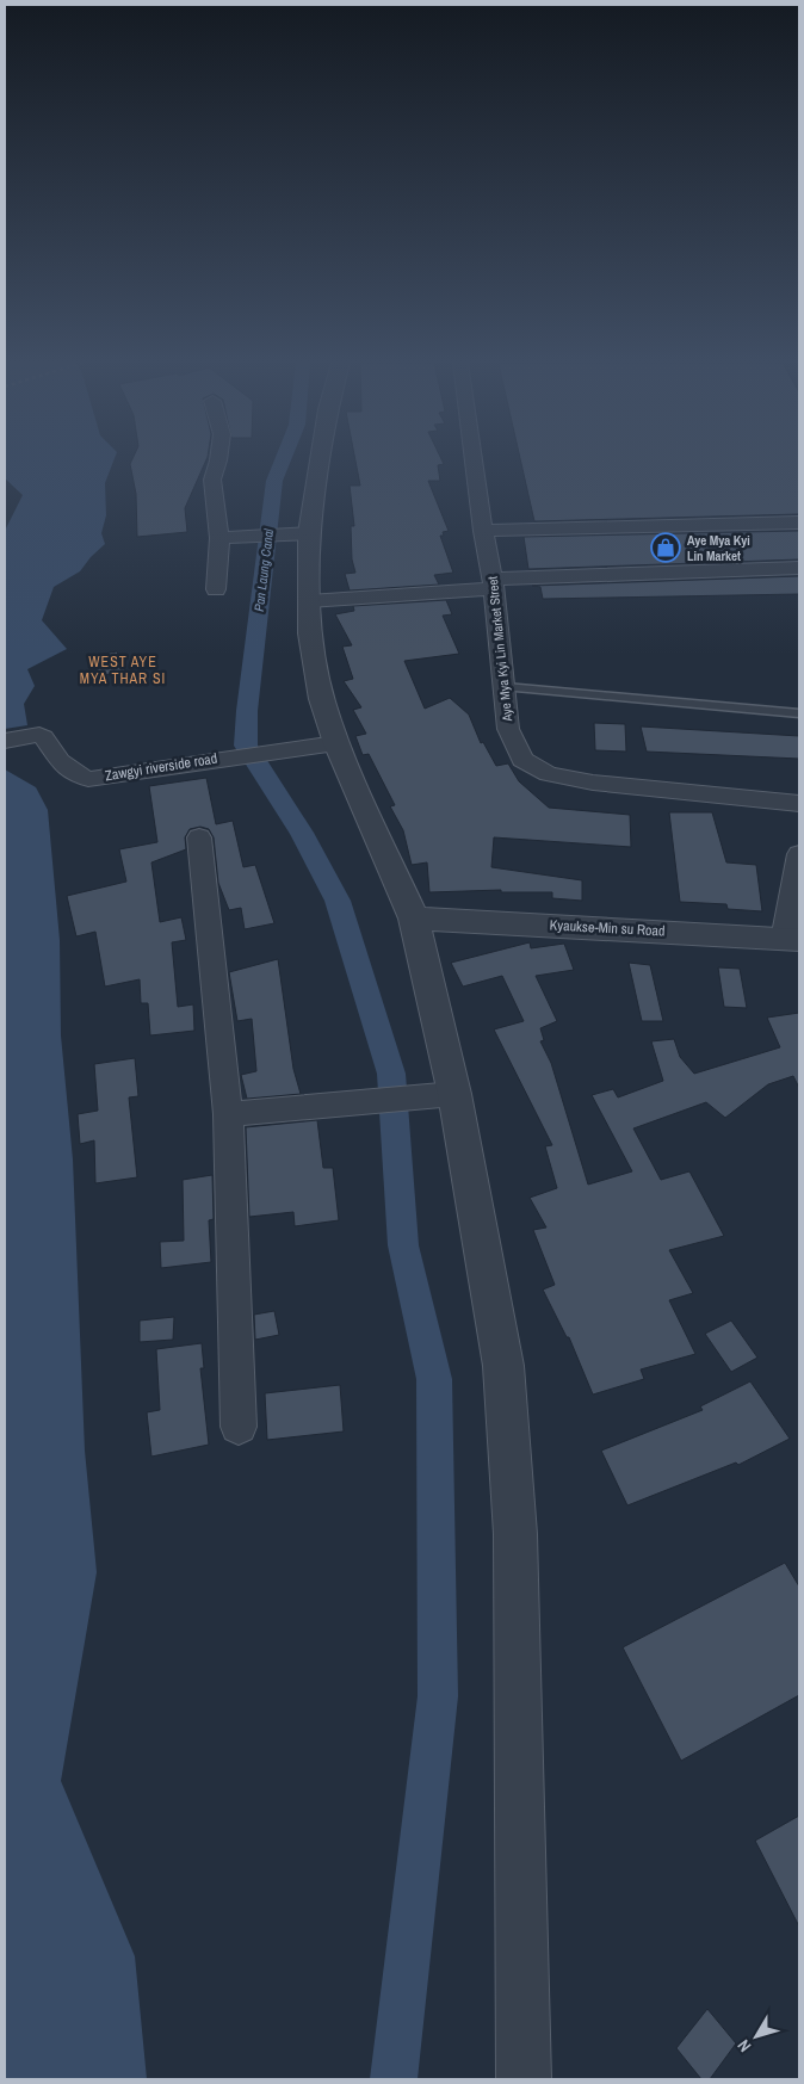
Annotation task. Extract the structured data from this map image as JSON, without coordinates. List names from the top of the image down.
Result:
{
  "streets": {
    "street": ["Aye Mya Kyi Lin Market Street", "Zawgyi riverside road", "Kyaukse-Min su Road"]
  },
  "districts": ["WEST AYE MYA THAR SI"],
  "water": ["Pan Laung Canal"],
  "places": {
    "shop": ["Aye Mya Kyi Lin Market"]
  },
  "north": "bottom left"
}
